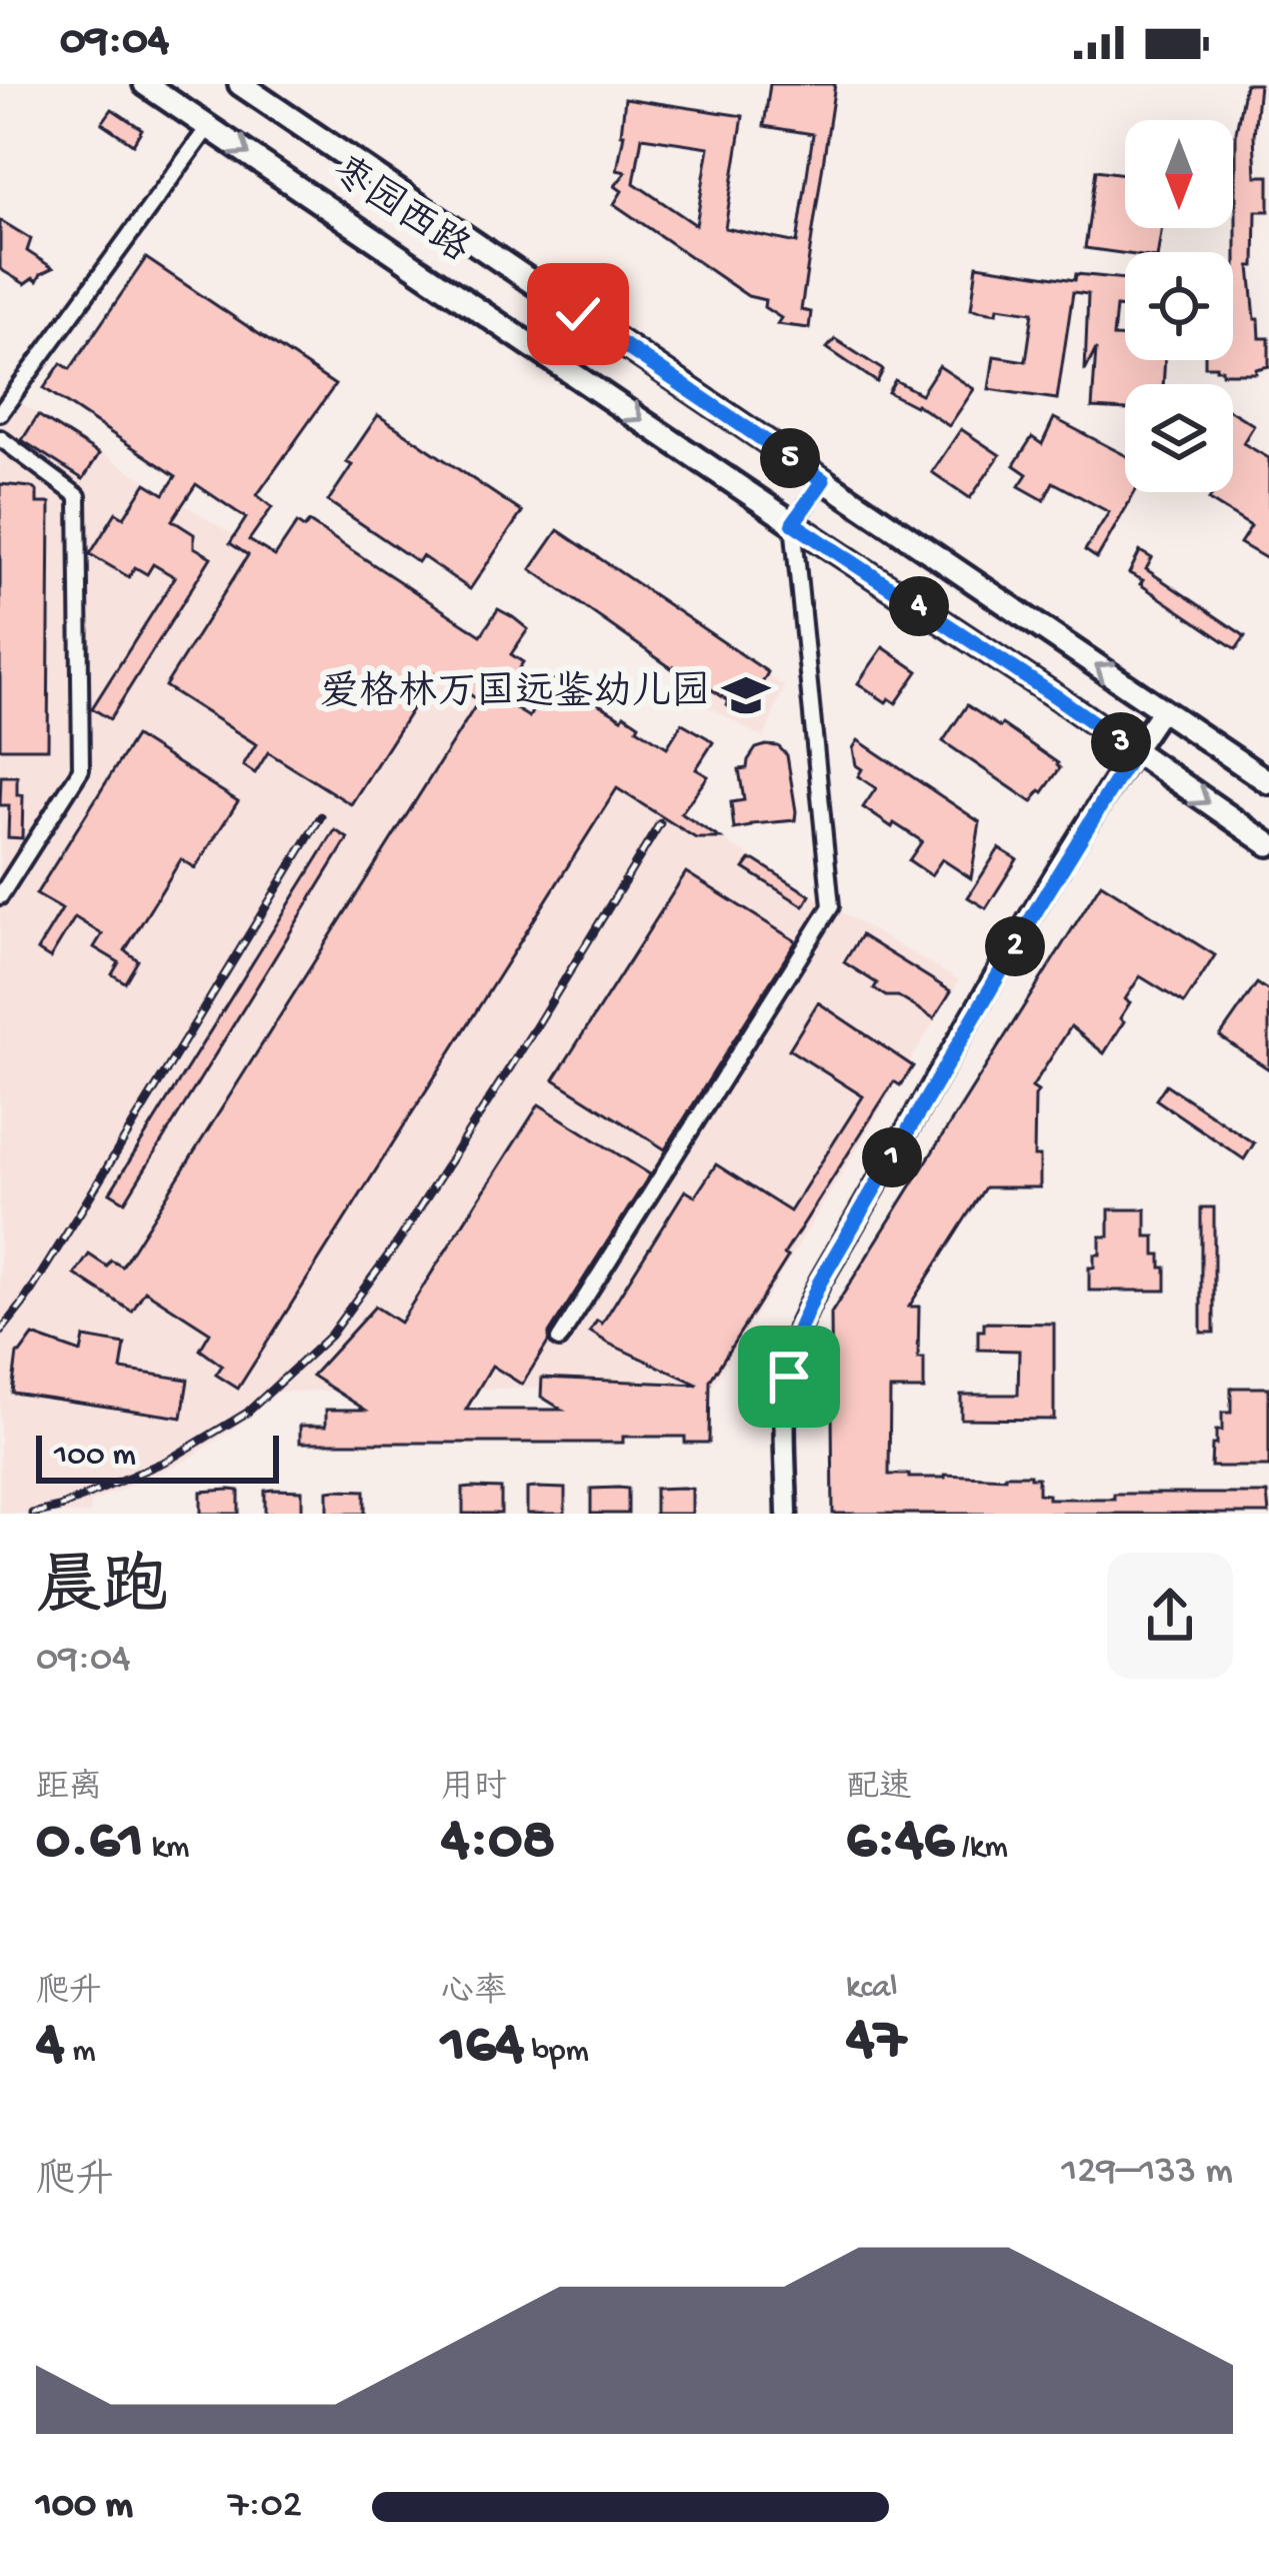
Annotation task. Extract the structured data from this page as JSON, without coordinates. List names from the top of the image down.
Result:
{
  "streets": {
    "main road": ["枣园西路"]
  },
  "places": {
    "school or university": ["爱格林万国远鉴幼儿园"]
  },
  "scale_bar": "100 m",
  "north": "bottom",
  "page": {
    "status": "09:04",
    "pins": [
      "5",
      "4",
      "3",
      "2",
      "1"
    ],
    "scale": "100 m",
    "heading": ["晨跑", "09:04"],
    "stats": [
      ["距离", "0.61 km"],
      ["用时", "4:08"],
      ["配速", "6:46 /km"],
      ["爬升", "4 m"],
      ["心率", "164 bpm"],
      ["kcal", "47"]
    ],
    "chart": ["爬升", "129–133 m"],
    "list": [
      {
        "name": "100 m",
        "note": "7:02"
      }
    ]
  }
}
